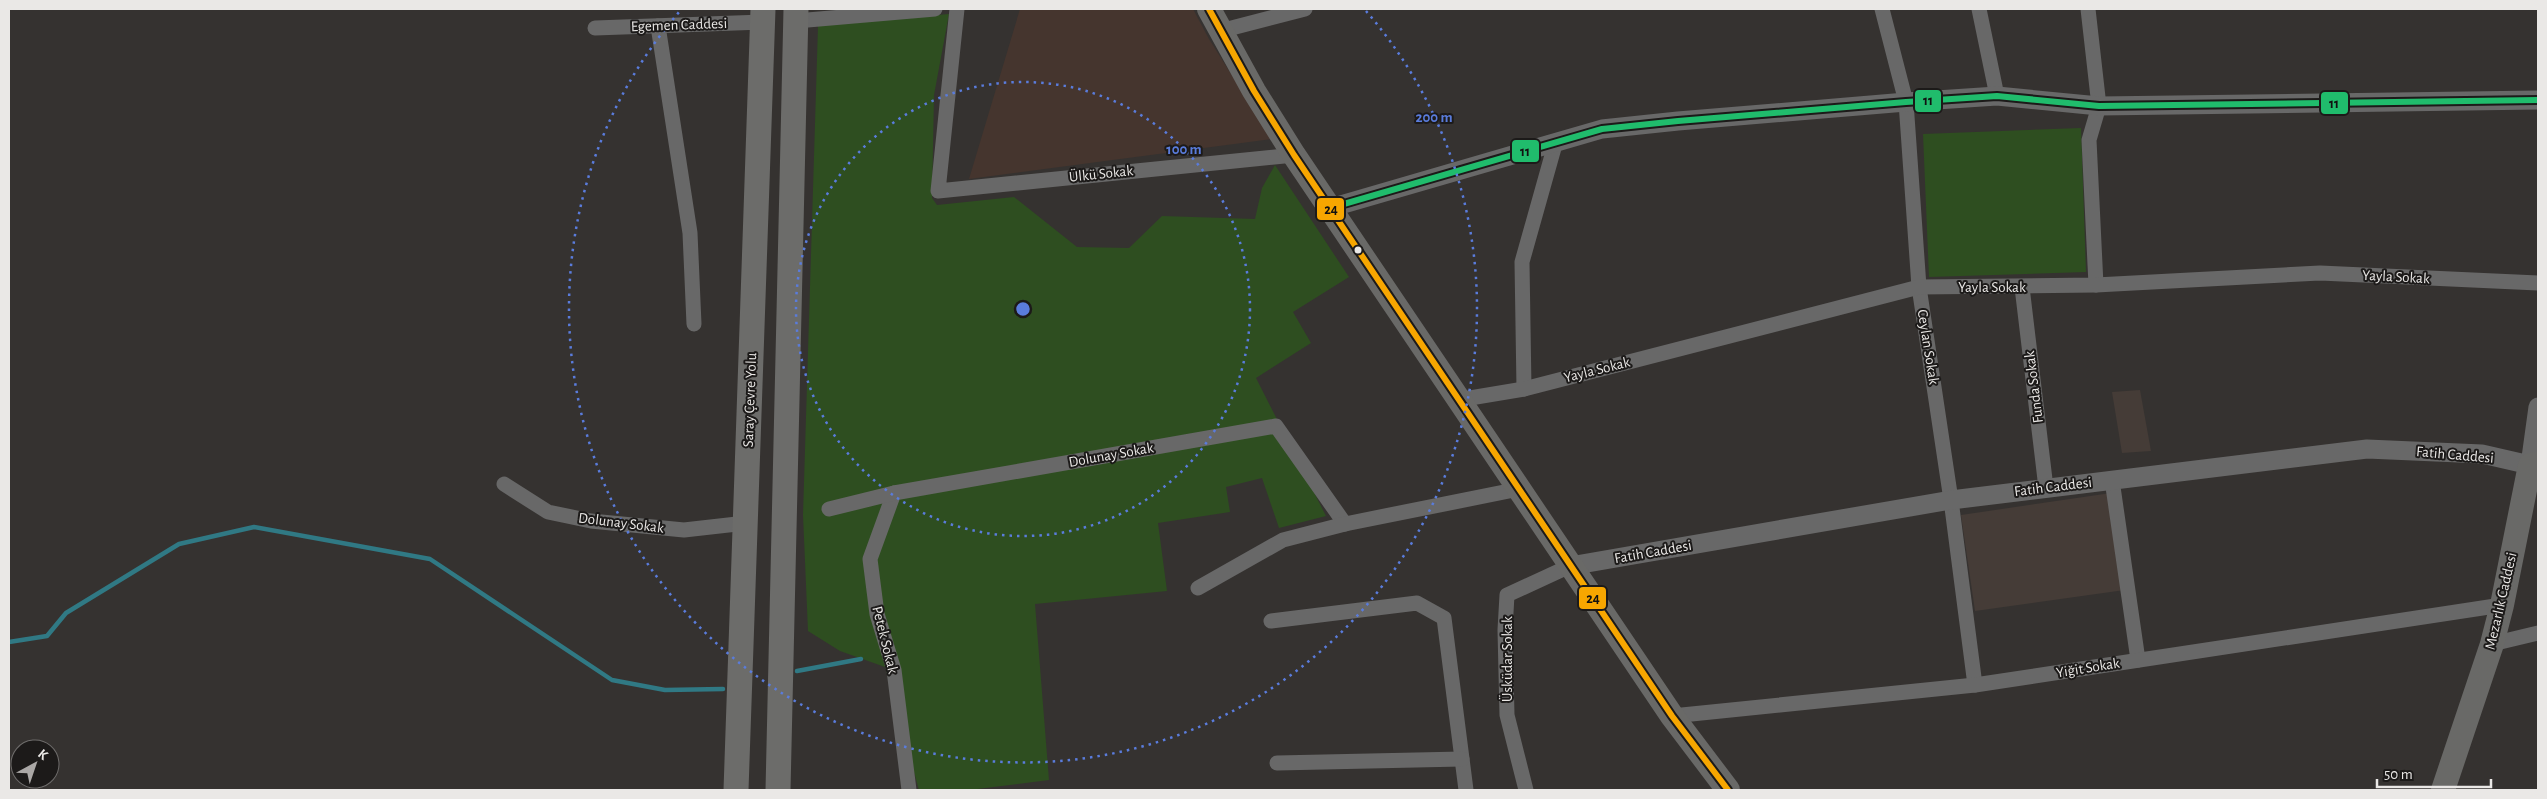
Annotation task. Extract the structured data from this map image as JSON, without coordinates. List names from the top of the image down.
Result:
{
  "streets": {
    "highway": ["Saray Çevre Yolu"],
    "main road": ["Mezarlık Caddesi"],
    "street": [
      "Egemen Caddesi",
      "Ülkü Sokak",
      "Yayla Sokak",
      "Ceylan Sokak",
      "Funda Sokak",
      "Dolunay Sokak",
      "Fatih Caddesi",
      "Petek Sokak",
      "Üsküdar Sokak",
      "Yiğit Sokak"
    ]
  },
  "crossings": [
    ["Egemen Caddesi", "Saray Çevre Yolu"],
    ["Yayla Sokak", "Ceylan Sokak"],
    ["Yayla Sokak", "Funda Sokak"],
    ["Ceylan Sokak", "Fatih Caddesi"],
    ["Ceylan Sokak", "Yiğit Sokak"],
    ["Funda Sokak", "Fatih Caddesi"],
    ["Saray Çevre Yolu", "Dolunay Sokak"],
    ["Dolunay Sokak", "Petek Sokak"],
    ["Fatih Caddesi", "Mezarlık Caddesi"],
    ["Fatih Caddesi", "Üsküdar Sokak"],
    ["Mezarlık Caddesi", "Yiğit Sokak"]
  ],
  "lines": ["transit line 24", "transit line 11"],
  "scale_bar": "50 m",
  "north": "top right",
  "rings": ["200 m", "100 m"]
}
